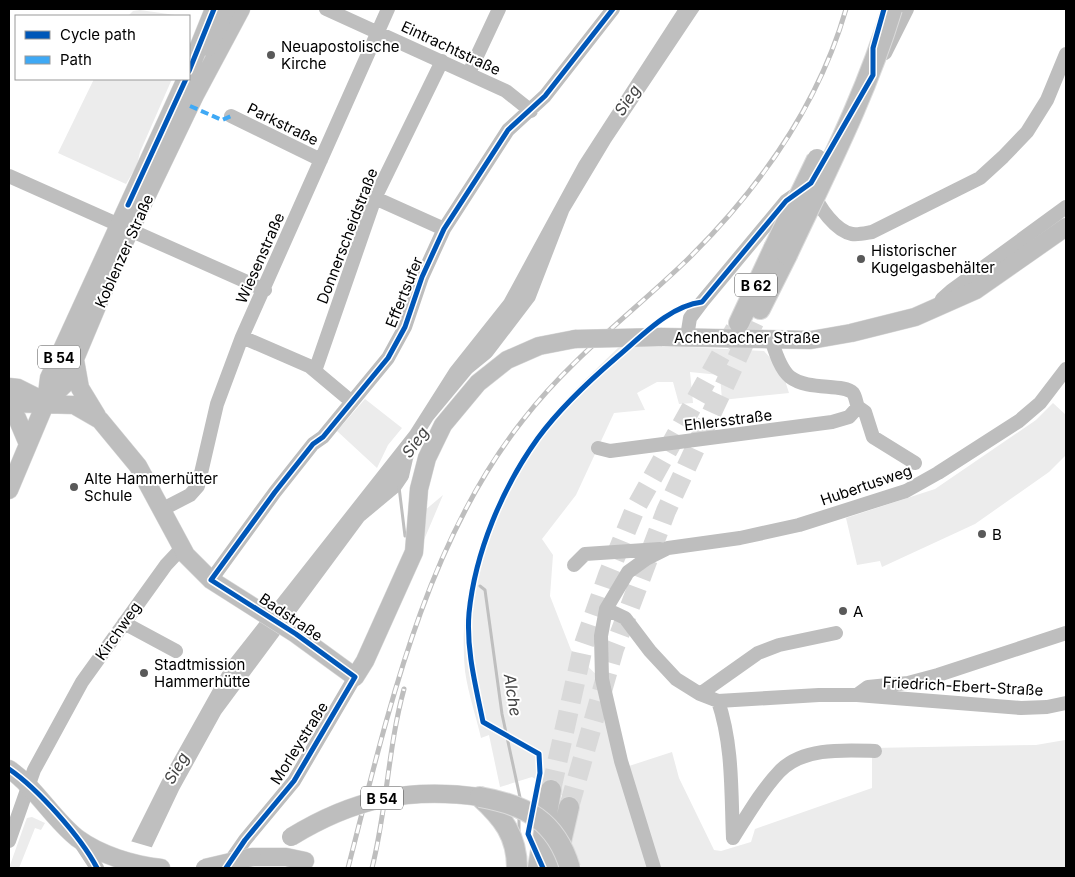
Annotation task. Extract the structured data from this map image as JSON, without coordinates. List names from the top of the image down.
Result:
{
  "streets": {
    "highway": ["B 62", "B 54"],
    "main road": [
      "Koblenzer Straße",
      "Achenbacher Straße",
      "Badstraße",
      "Morleystraße"
    ],
    "street": [
      "Eintrachtstraße",
      "Parkstraße",
      "Donnerscheidstraße",
      "Wiesenstraße",
      "Effertsufer",
      "Ehlersstraße",
      "Hubertusweg",
      "Kirchweg",
      "Friedrich-Ebert-Straße"
    ]
  },
  "crossings": [
    ["Eintrachtstraße", "Donnerscheidstraße"],
    ["Eintrachtstraße", "Wiesenstraße"],
    ["Eintrachtstraße", "Effertsufer"],
    ["Parkstraße", "Wiesenstraße"],
    ["Koblenzer Straße", "B 54"],
    ["Effertsufer", "Badstraße"],
    ["Achenbacher Straße", "Morleystraße"],
    ["Hubertusweg", "Friedrich-Ebert-Straße"],
    ["Badstraße", "Kirchweg"],
    ["Badstraße", "Morleystraße"]
  ],
  "water": ["Sieg", "Alche"],
  "places": [
    "Neuapostolische Kirche",
    "Historischer Kugelgasbehälter",
    "Alte Hammerhütter Schule",
    "B",
    "A",
    "Stadtmission Hammerhütte"
  ],
  "legend": ["Cycle path", "Path"]
}
